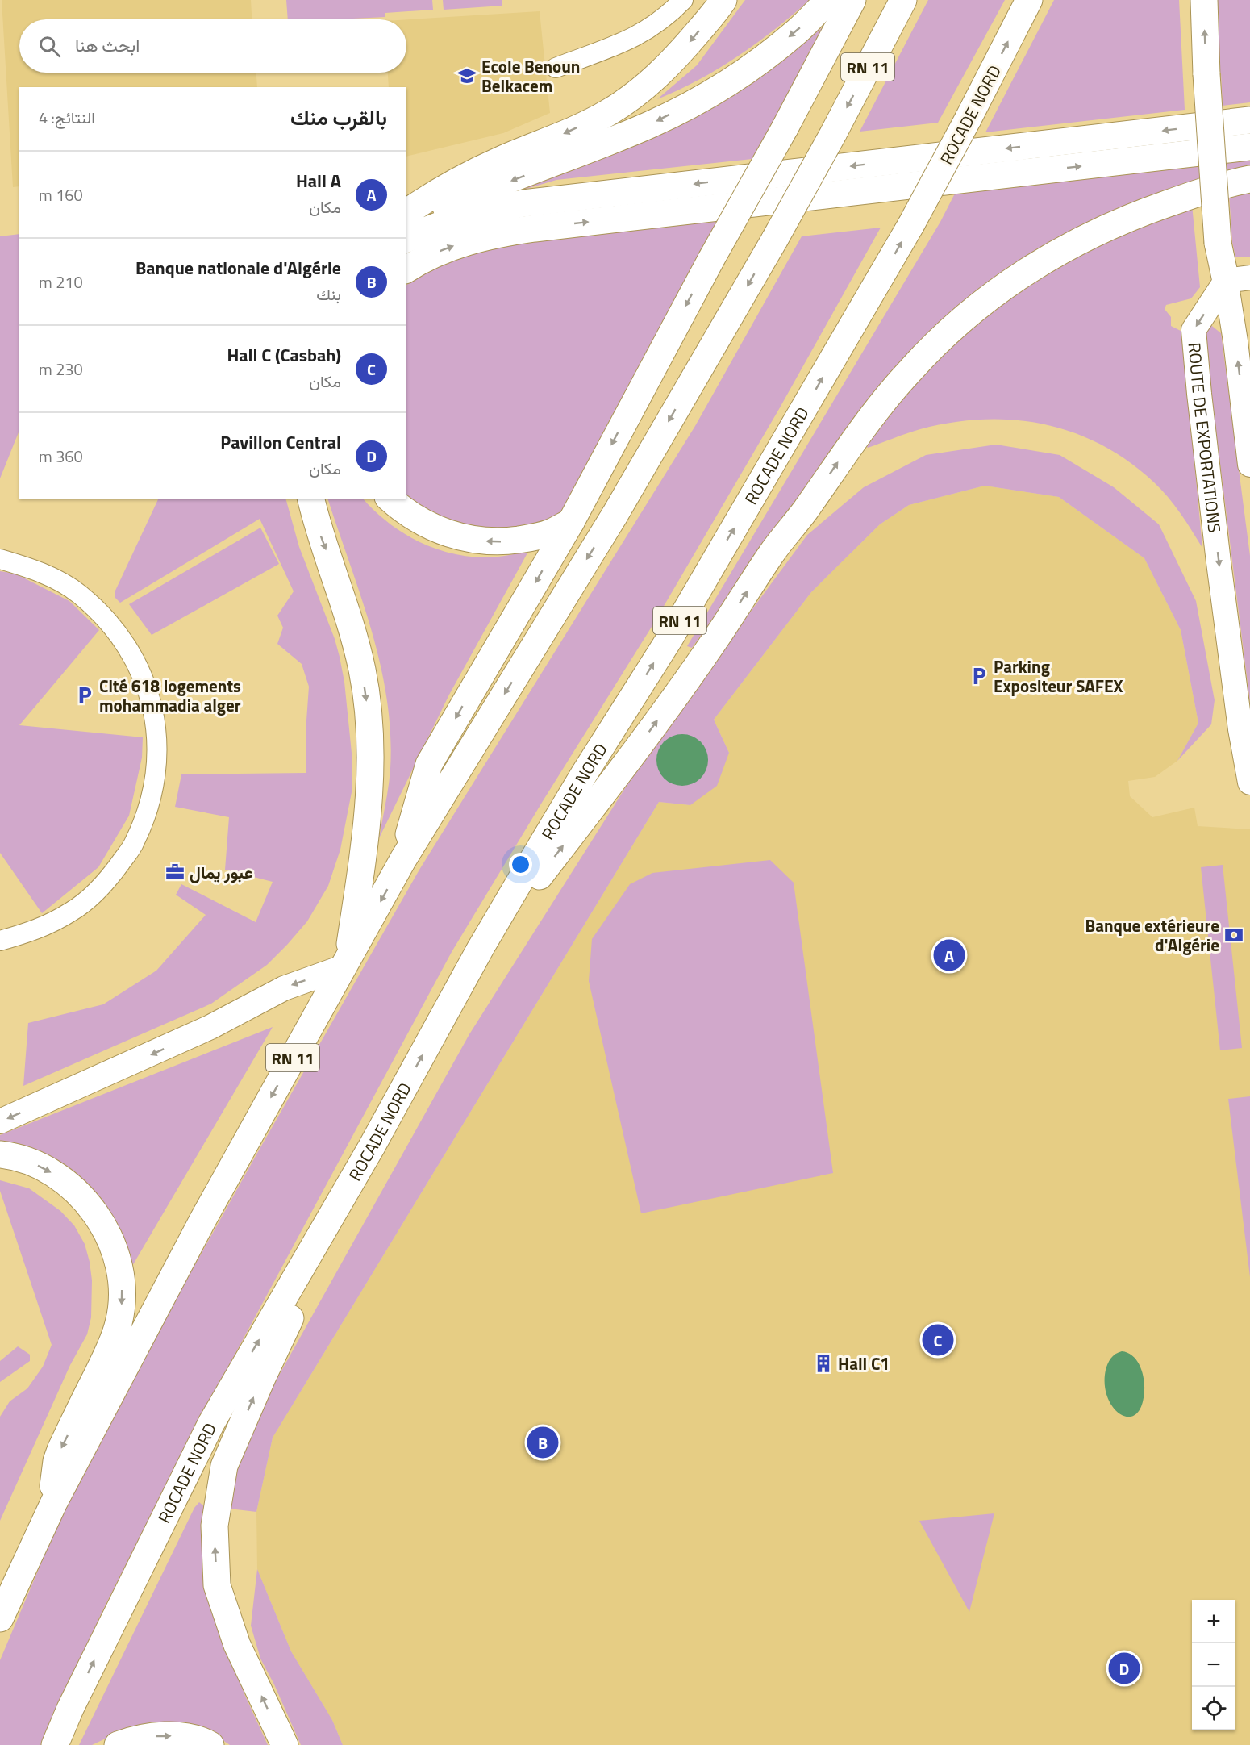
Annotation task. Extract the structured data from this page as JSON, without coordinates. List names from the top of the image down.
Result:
{
  "streets": {
    "highway": ["RN 11", "ROCADE NORD"],
    "street": ["ROUTE DE EXPORTATIONS"]
  },
  "places": {
    "school or university": ["Ecole Benoun Belkacem"],
    "parking": ["Parking Expositeur SAFEX", "Cité 618 logements mohammadia alger"],
    "office": ["عبور يمال"],
    "bank": ["Banque extérieure d'Algérie"],
    "building": ["Hall C1"]
  },
  "page": {
    "search": "ابحث هنا",
    "heading": ["بالقرب منك", "النتائج: 4"],
    "list": [
      {
        "mark": "A",
        "name": "Hall A",
        "note": "مكان",
        "value": "160 m"
      },
      {
        "mark": "B",
        "name": "Banque nationale d'Algérie",
        "note": "بنك",
        "value": "210 m"
      },
      {
        "mark": "C",
        "name": "Hall C (Casbah)",
        "note": "مكان",
        "value": "230 m"
      },
      {
        "mark": "D",
        "name": "Pavillon Central",
        "note": "مكان",
        "value": "360 m"
      }
    ],
    "pins": [
      "A",
      "C",
      "B",
      "D"
    ],
    "map_buttons": ["+", "−"]
  }
}
